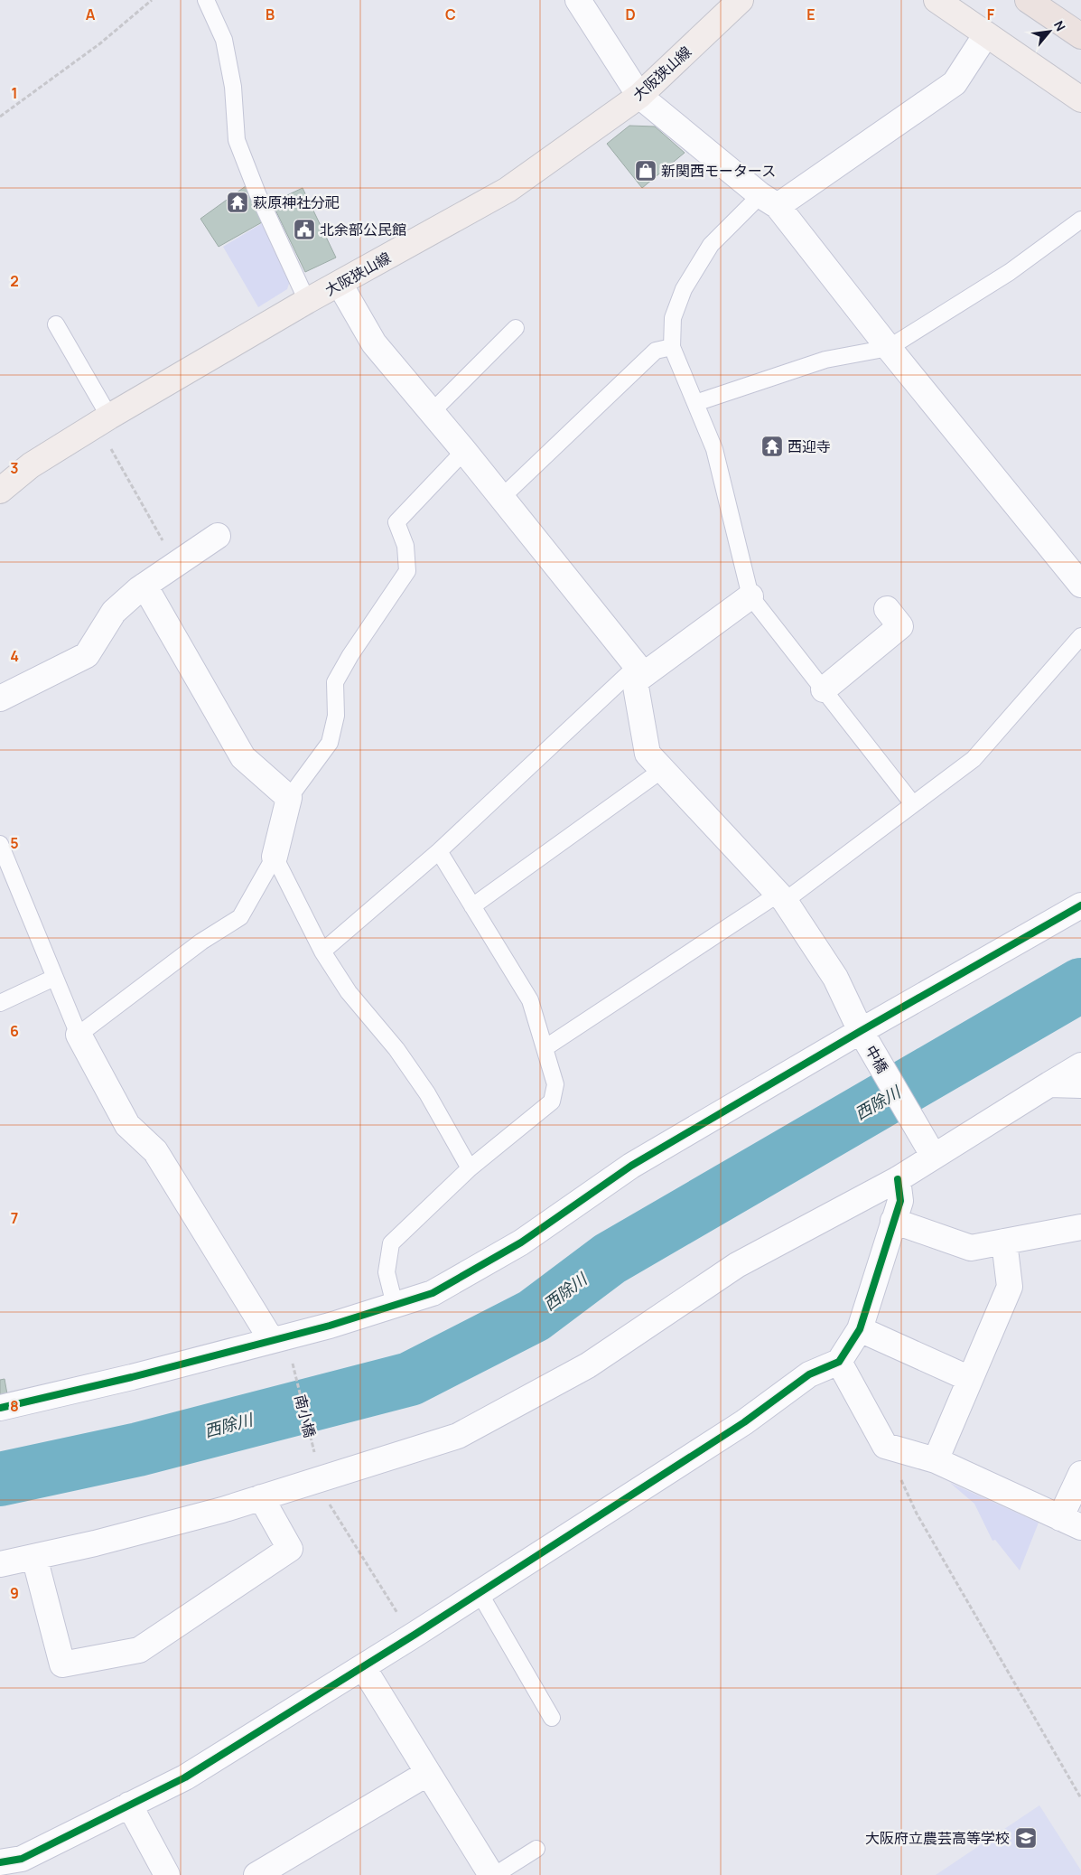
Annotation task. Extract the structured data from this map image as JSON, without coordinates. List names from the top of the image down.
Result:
{
  "streets": {
    "main road": ["大阪狭山線"],
    "street": ["中橋"],
    "path": ["南小橋"]
  },
  "water": ["西除川"],
  "places": {
    "shop": ["新関西モータース"],
    "temple": ["萩原神社分祀", "西迎寺"],
    "public building": ["北余部公民館"],
    "school or university": ["大阪府立農芸高等学校"]
  },
  "north": "top right",
  "grid": {
    "columns": [
      "A",
      "B",
      "C",
      "D",
      "E",
      "F"
    ],
    "rows": [
      "1",
      "2",
      "3",
      "4",
      "5",
      "6",
      "7",
      "8",
      "9"
    ]
  }
}
